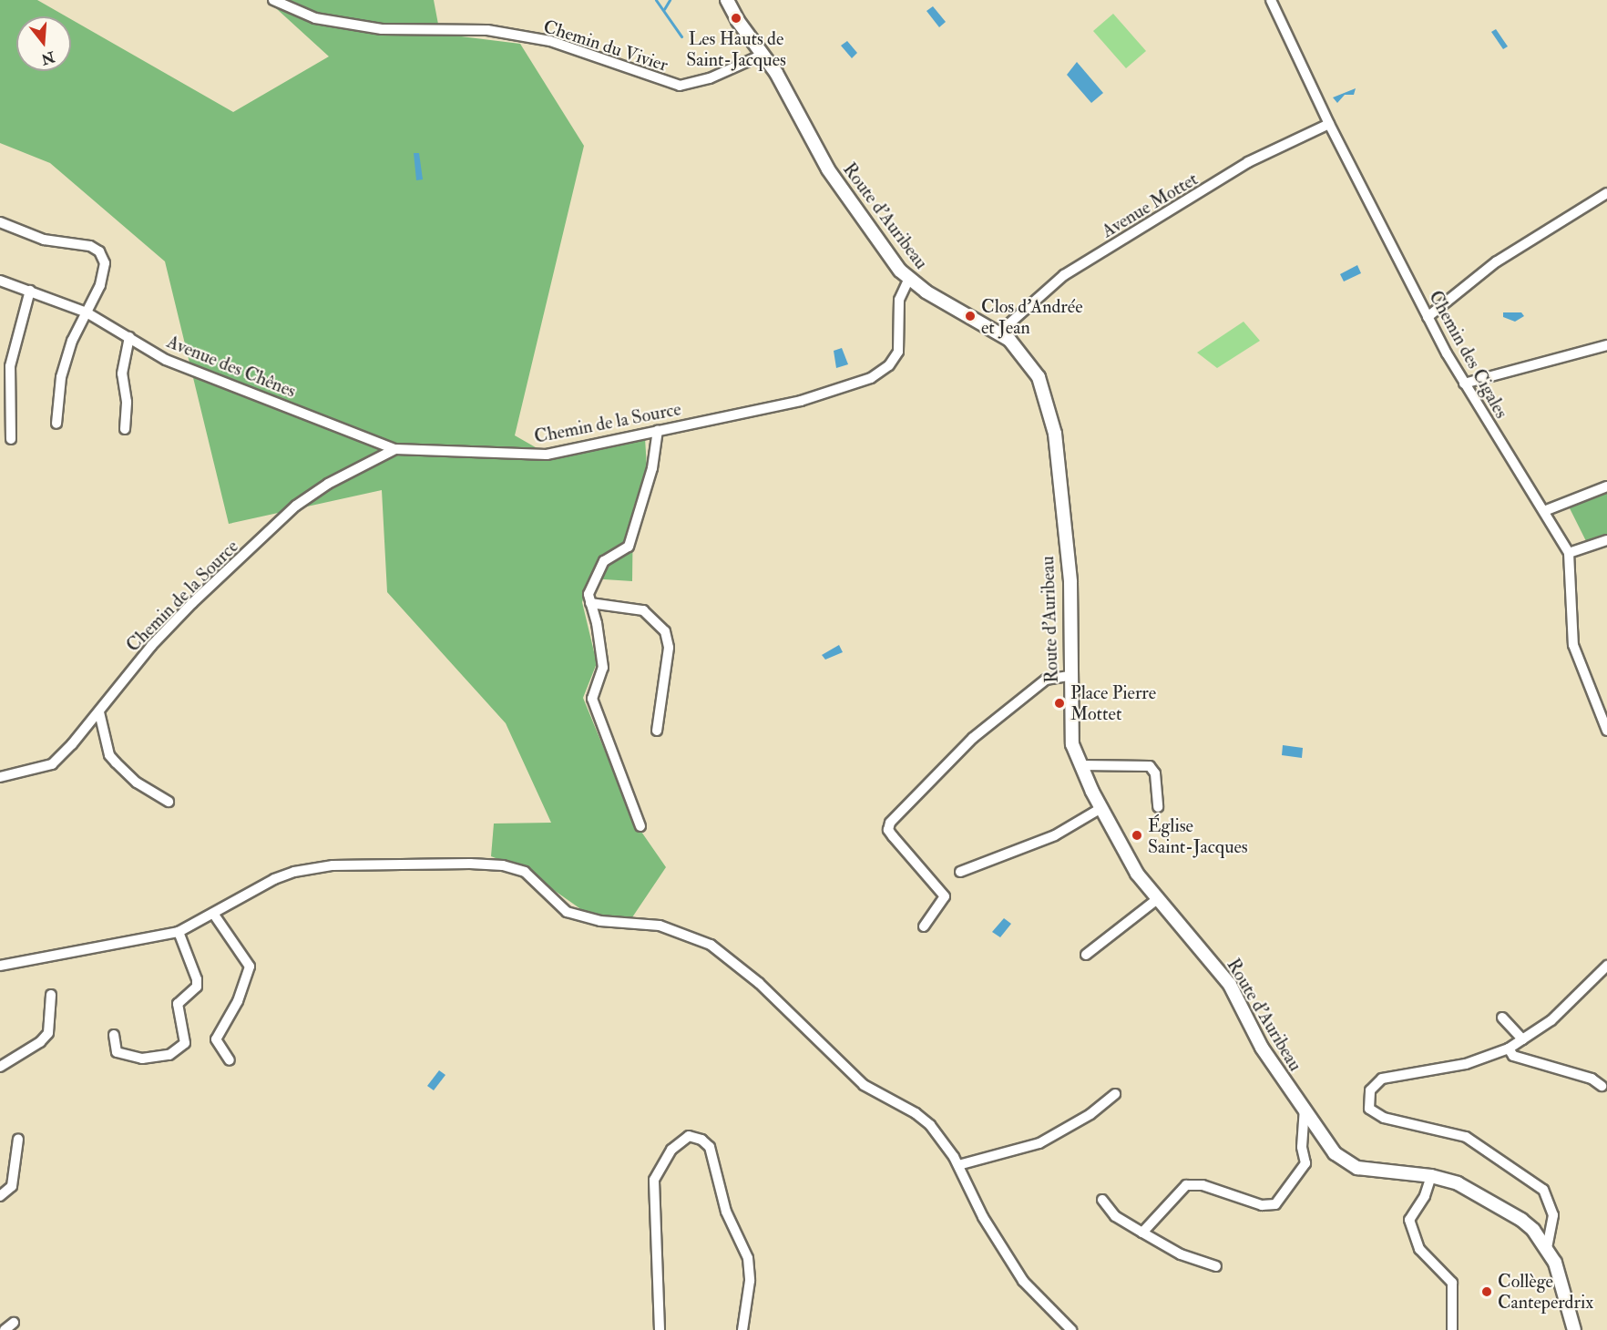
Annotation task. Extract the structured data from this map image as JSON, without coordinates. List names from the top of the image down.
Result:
{
  "streets": {
    "street": [
      "Chemin du Vivier",
      "Avenue Mottet",
      "Route d'Auribeau",
      "Chemin des Cigales",
      "Avenue des Chênes",
      "Chemin de la Source"
    ]
  },
  "crossings": [
    ["Chemin du Vivier", "Route d'Auribeau"],
    ["Avenue Mottet", "Route d'Auribeau"],
    ["Avenue Mottet", "Chemin des Cigales"],
    ["Route d'Auribeau", "Chemin de la Source"],
    ["Avenue des Chênes", "Chemin de la Source"]
  ],
  "places": [
    "Les Hauts de Saint-Jacques",
    "Clos d'Andrée et Jean",
    "Place Pierre Mottet",
    "Église Saint-Jacques",
    "Collège Canteperdrix"
  ],
  "north": "bottom"
}
